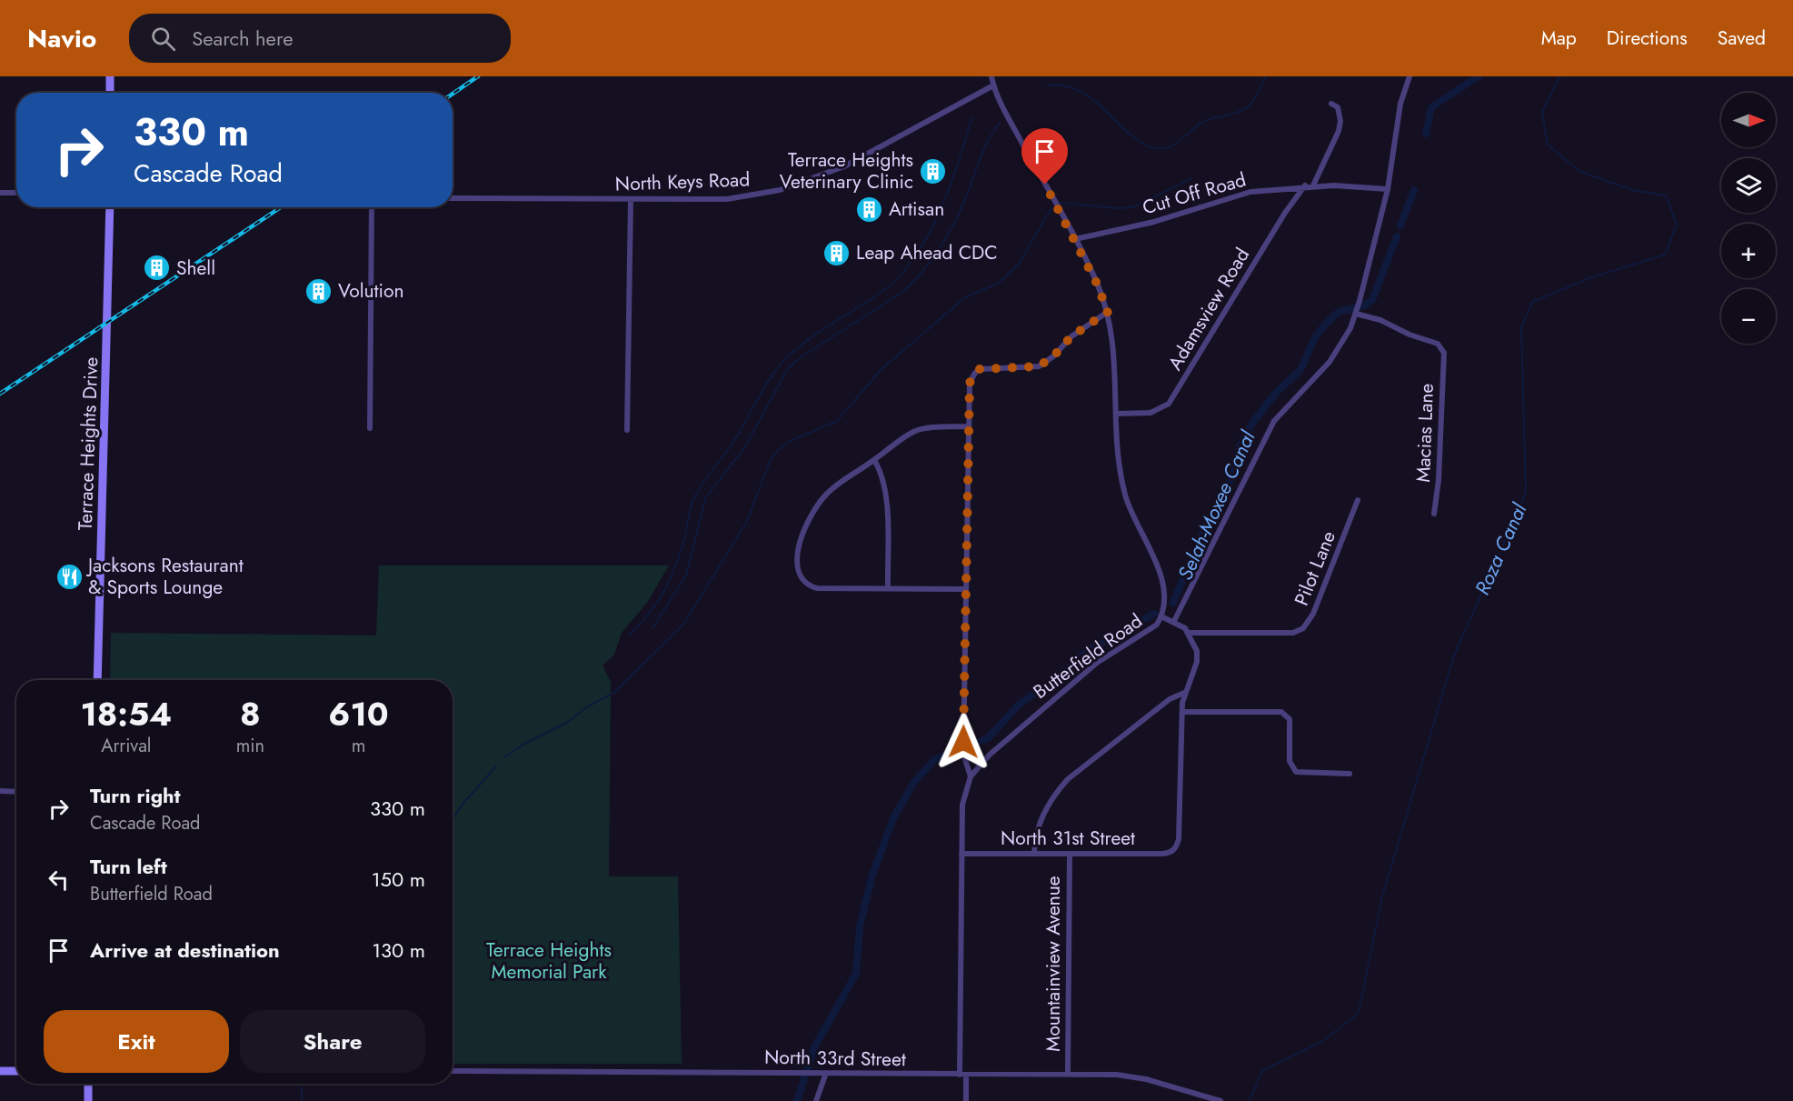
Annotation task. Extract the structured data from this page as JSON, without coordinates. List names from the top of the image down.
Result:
{
  "streets": {
    "main road": ["Terrace Heights Drive"],
    "street": [
      "North Keys Road",
      "Cut Off Road",
      "Adamsview Road",
      "Macias Lane",
      "Pilot Lane",
      "Butterfield Road",
      "North 31st Street",
      "Mountainview Avenue",
      "North 33rd Street"
    ]
  },
  "crossings": [
    ["North Keys Road", "Butterfield Road"],
    ["Cut Off Road", "Adamsview Road"],
    ["Cut Off Road", "Butterfield Road"],
    ["Adamsview Road", "Butterfield Road"],
    ["Butterfield Road", "North 31st Street"],
    ["Butterfield Road", "North 33rd Street"],
    ["North 31st Street", "Mountainview Avenue"],
    ["Mountainview Avenue", "North 33rd Street"]
  ],
  "water": ["Selah-Moxee Canal", "Roza Canal"],
  "parks": ["Terrace Heights Memorial Park"],
  "places": {
    "building": [
      "Terrace Heights Veterinary Clinic",
      "Artisan",
      "Leap Ahead CDC",
      "Shell",
      "Volution"
    ],
    "restaurant": ["Jacksons Restaurant & Sports Lounge"]
  },
  "north": "right",
  "page": {
    "header": "Navio",
    "search": "Search here",
    "nav": ["Map", "Directions", "Saved"],
    "map_buttons": ["+", "−"],
    "turn": ["330 m", "Cascade Road"],
    "eta": [
      "18:54",
      "Arrival",
      "8",
      "min",
      "610",
      "m"
    ],
    "list": [
      {
        "name": "Turn right",
        "note": "Cascade Road",
        "value": "330 m"
      },
      {
        "name": "Turn left",
        "note": "Butterfield Road",
        "value": "150 m"
      },
      {
        "name": "Arrive at destination",
        "value": "130 m"
      }
    ],
    "buttons": ["Exit", "Share"]
  }
}
